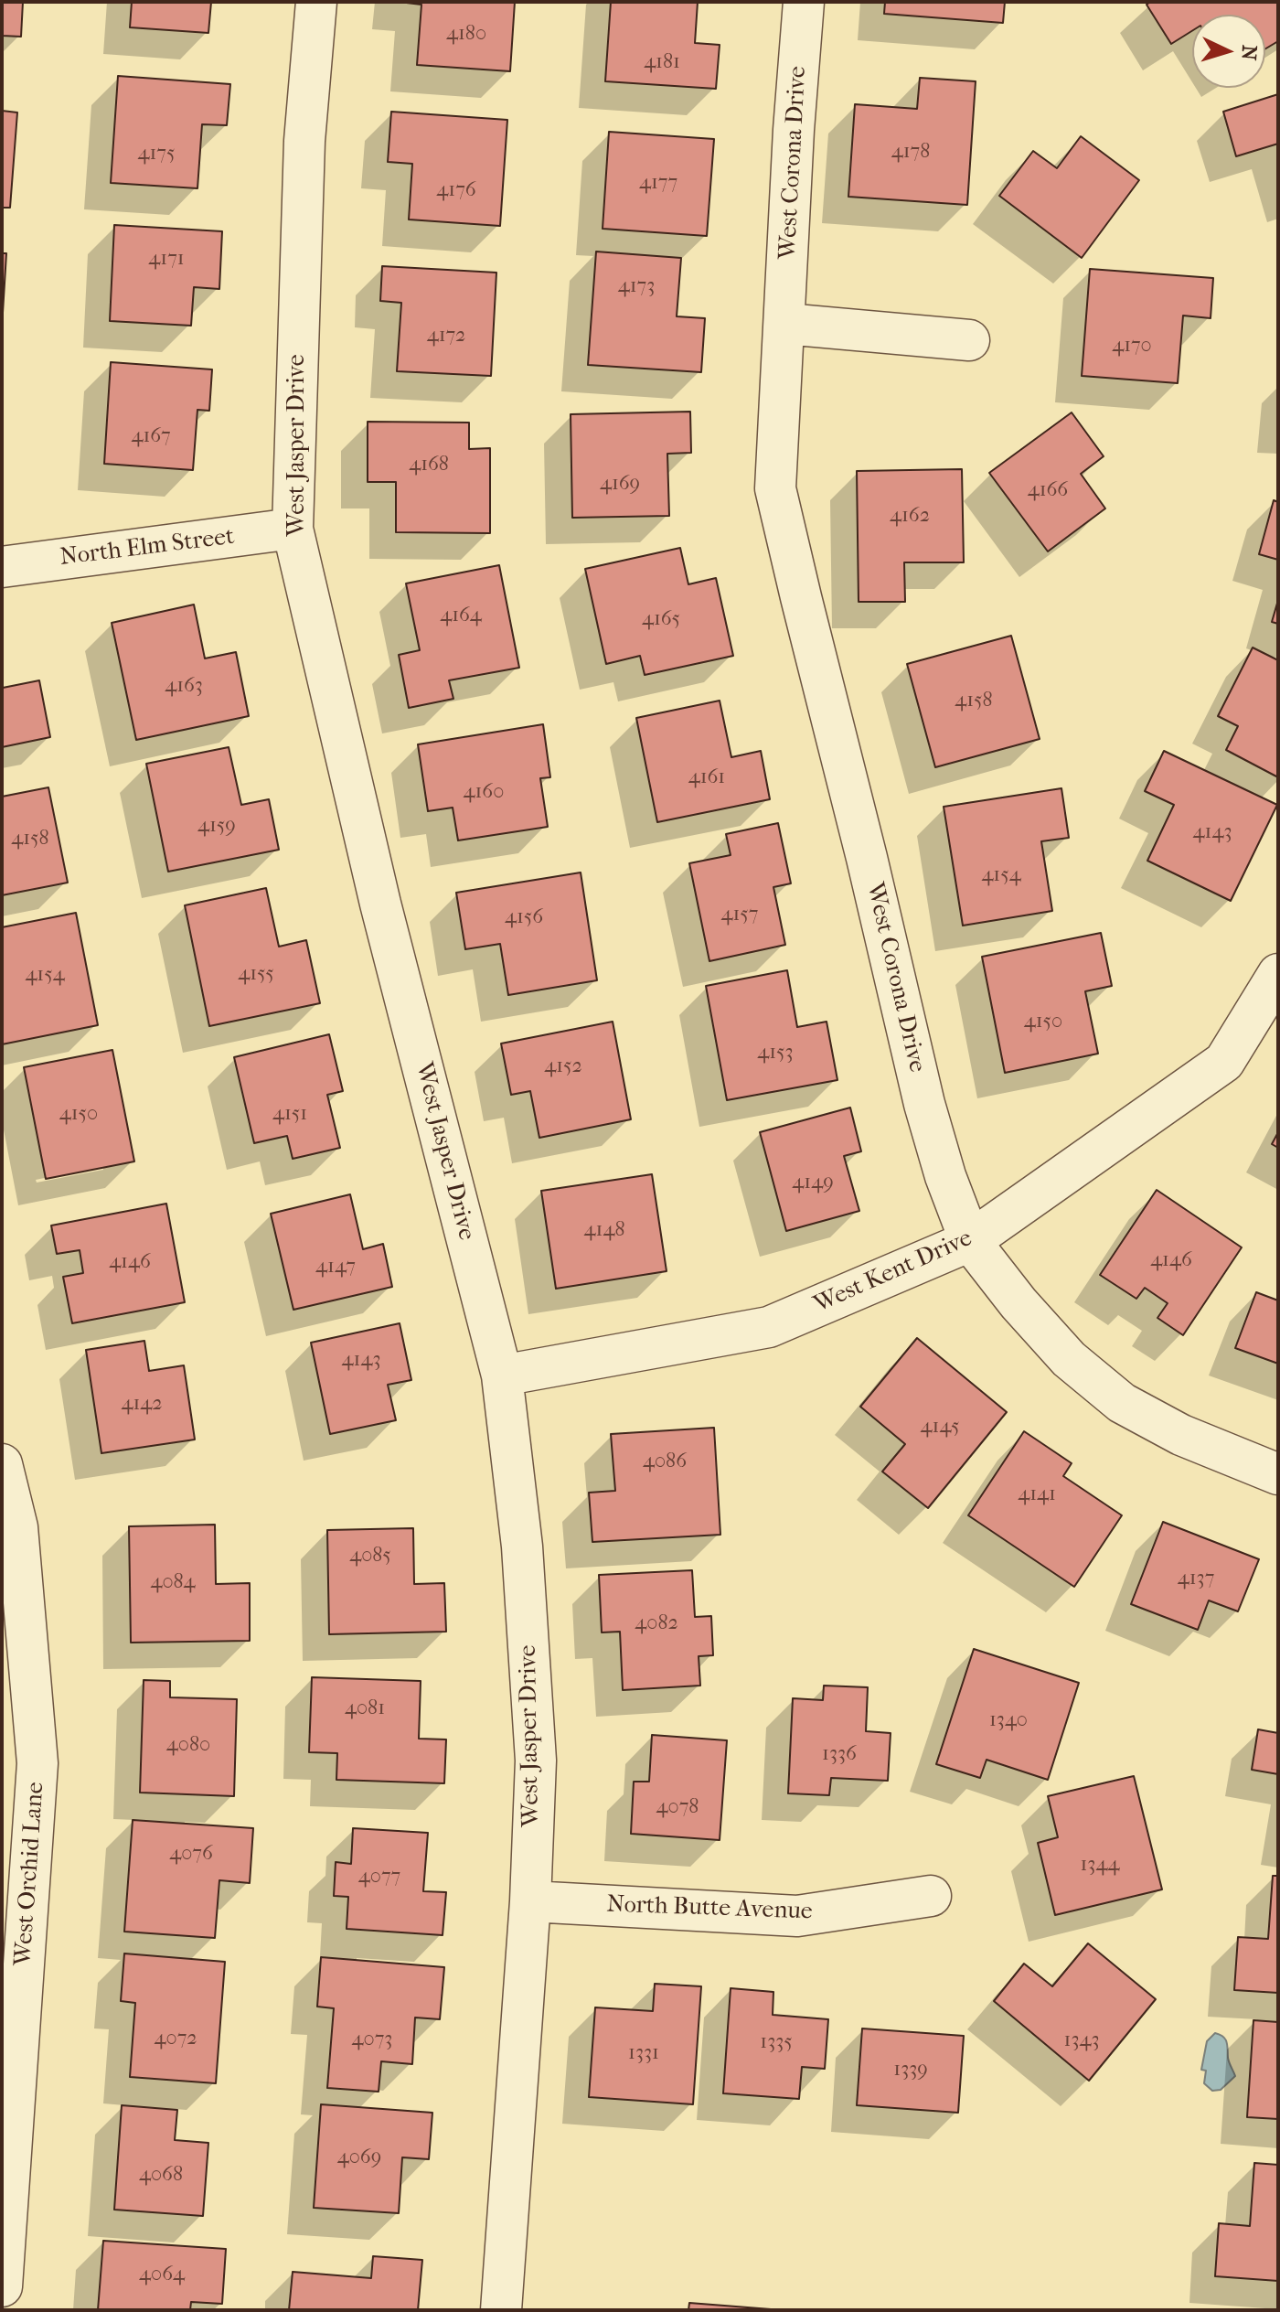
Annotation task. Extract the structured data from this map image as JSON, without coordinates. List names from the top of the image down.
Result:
{
  "streets": {
    "street": [
      "West Corona Drive",
      "West Jasper Drive",
      "North Elm Street",
      "West Kent Drive",
      "West Orchid Lane",
      "North Butte Avenue"
    ]
  },
  "crossings": [
    ["West Corona Drive", "West Kent Drive"],
    ["West Jasper Drive", "North Elm Street"],
    ["West Jasper Drive", "West Kent Drive"],
    ["West Jasper Drive", "North Butte Avenue"]
  ],
  "house_numbers": [
    "4180",
    "4181",
    "4178",
    "4175",
    "4177",
    "4176",
    "4171",
    "4173",
    "4172",
    "4170",
    "4167",
    "4168",
    "4169",
    "4166",
    "4162",
    "4164",
    "4165",
    "4163",
    "4158",
    "4161",
    "4160",
    "4159",
    "4143",
    "4158",
    "4154",
    "4157",
    "4156",
    "4155",
    "4154",
    "4150",
    "4153",
    "4152",
    "4150",
    "4151",
    "4149",
    "4148",
    "4146",
    "4146",
    "4147",
    "4143",
    "4142",
    "4145",
    "4086",
    "4141",
    "4085",
    "4137",
    "4084",
    "4082",
    "4081",
    "1340",
    "4080",
    "1336",
    "4078",
    "4076",
    "1344",
    "4077",
    "4072",
    "4073",
    "1343",
    "1335",
    "1331",
    "1339",
    "4069",
    "4068",
    "4064"
  ],
  "north": "right"
}
